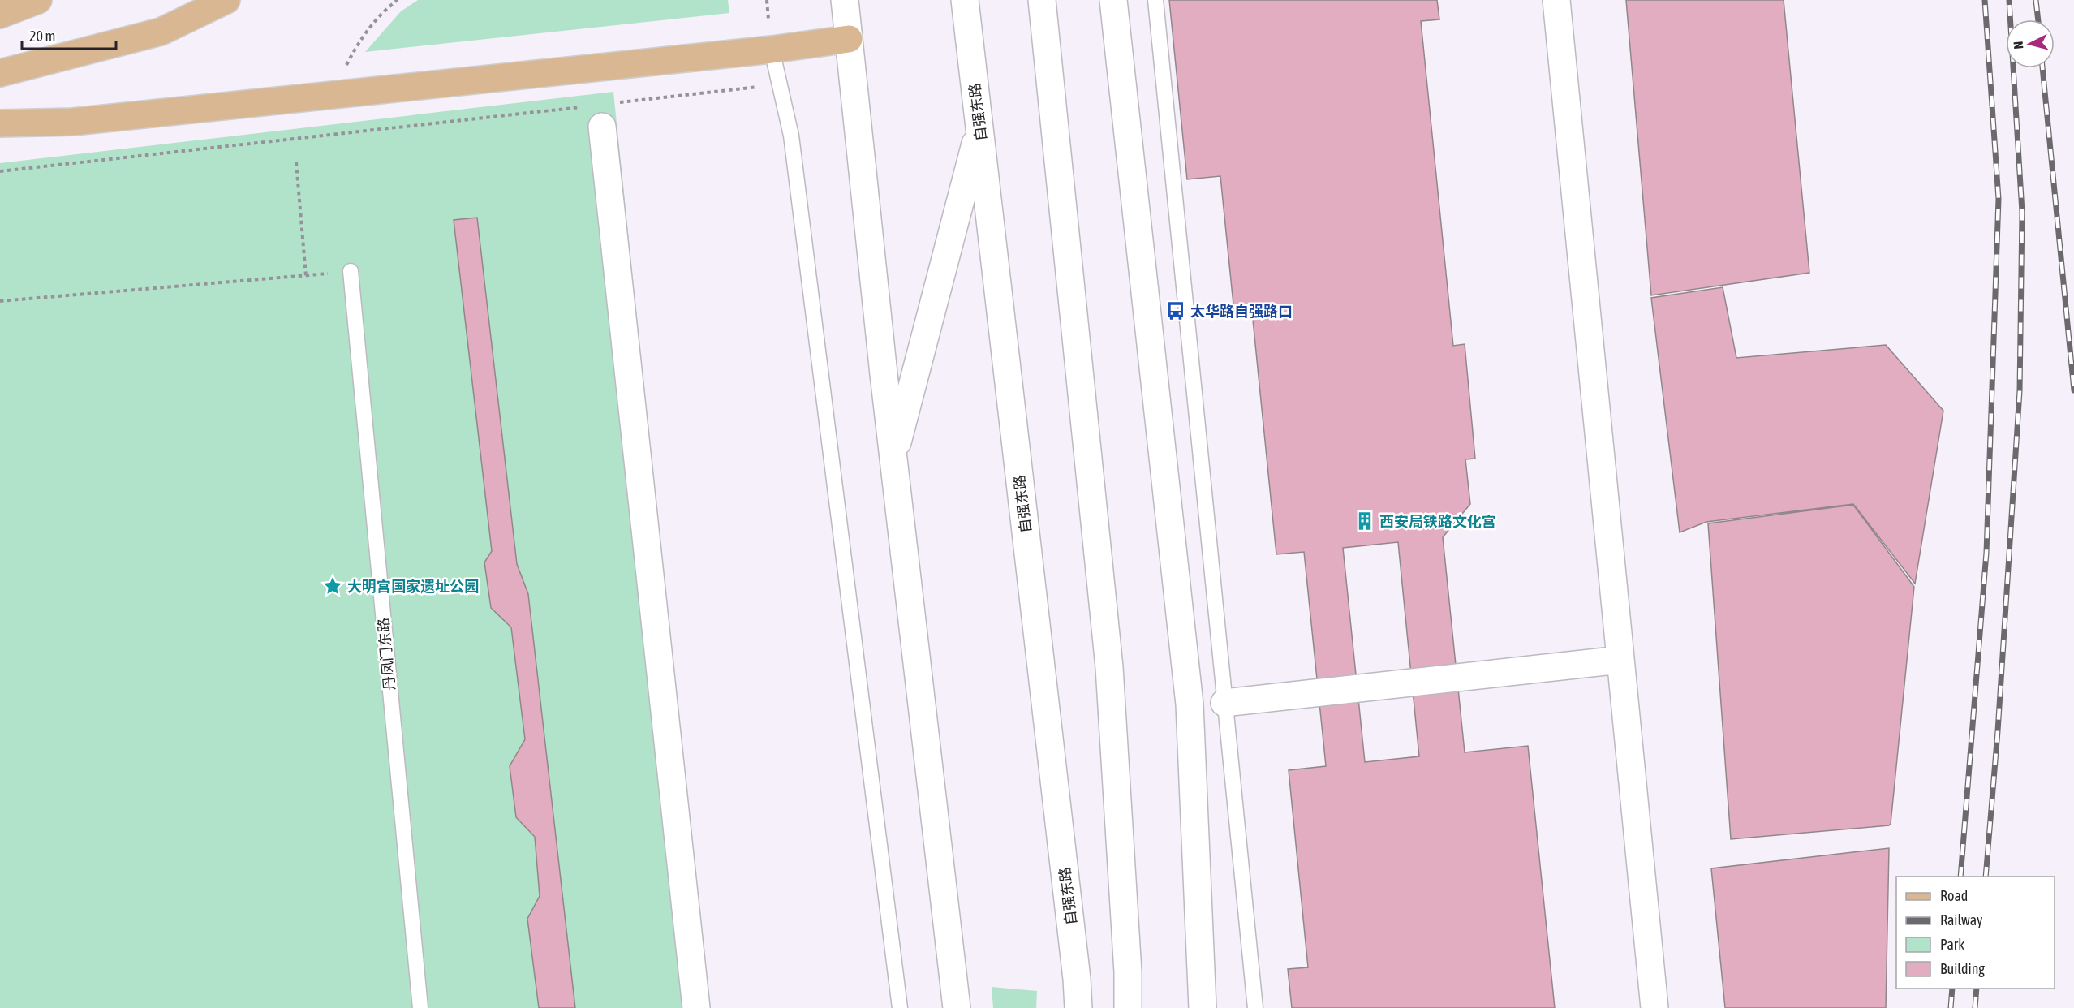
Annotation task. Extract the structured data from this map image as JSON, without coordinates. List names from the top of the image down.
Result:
{
  "streets": {
    "street": ["自强东路"],
    "lane": ["丹凤门东路"]
  },
  "places": {
    "bus stop": ["太华路自强路口"],
    "building": ["西安局铁路文化宫"],
    "place": ["大明宫国家遗址公园"]
  },
  "legend": [
    "Road",
    "Railway",
    "Park",
    "Building"
  ],
  "scale_bar": "20 m",
  "north": "left"
}
